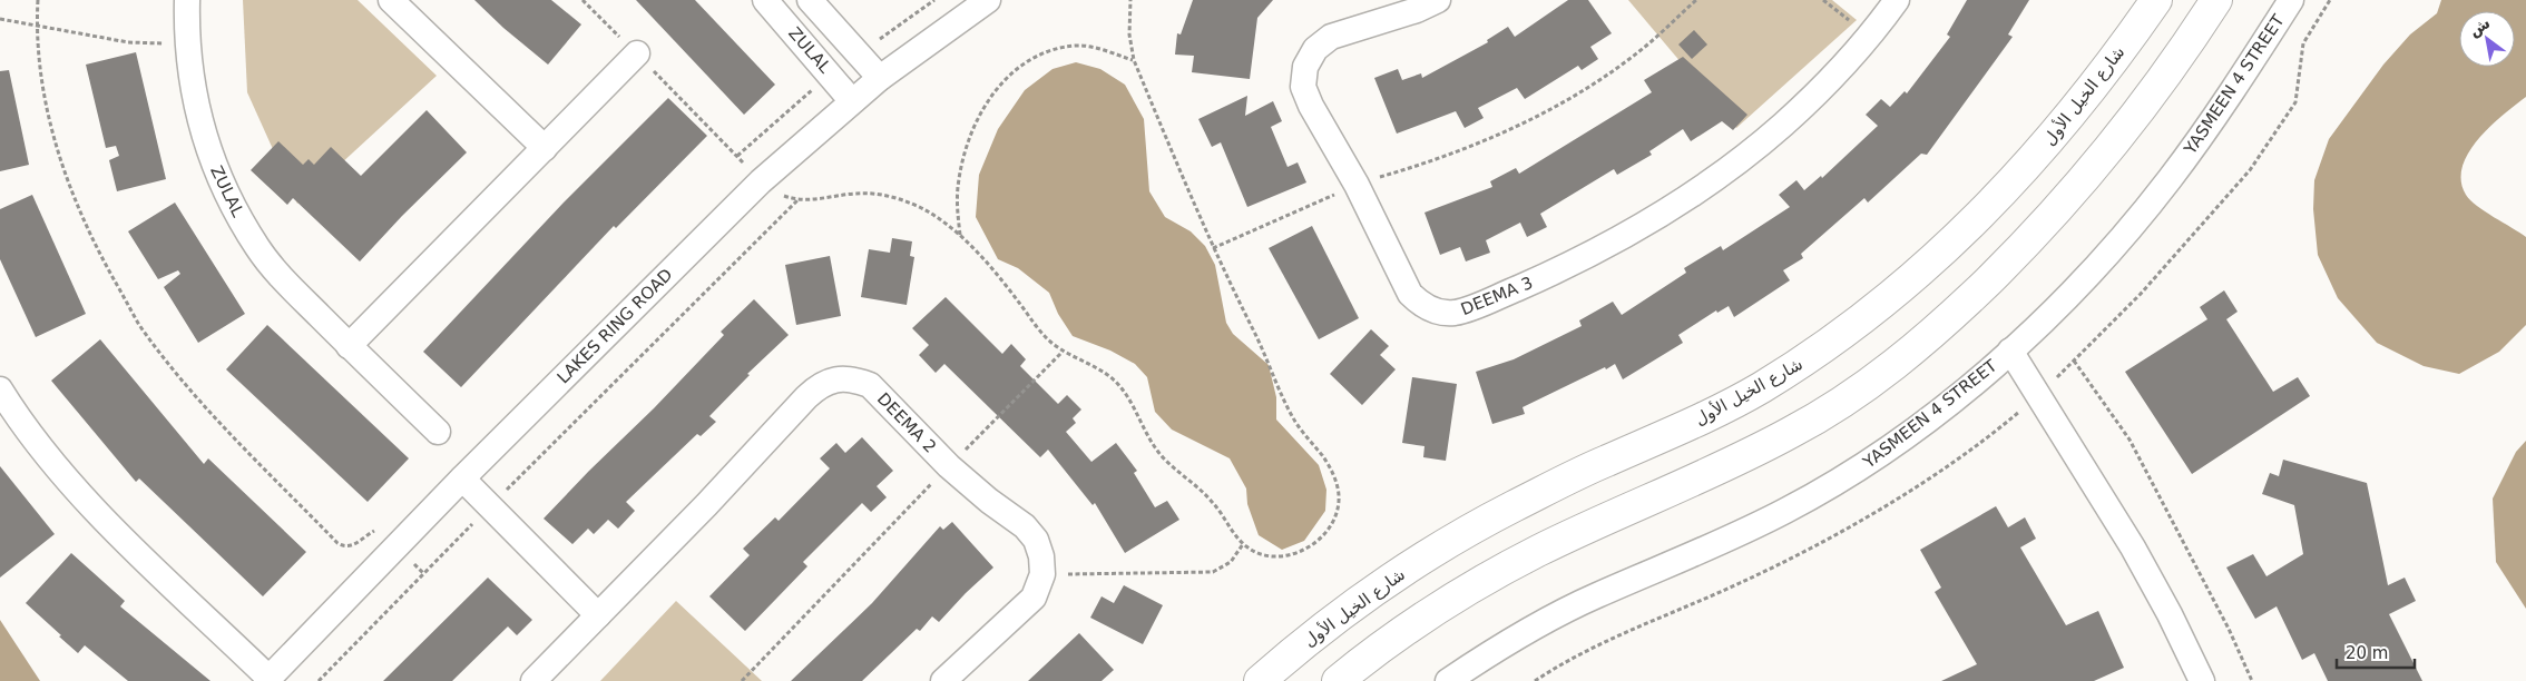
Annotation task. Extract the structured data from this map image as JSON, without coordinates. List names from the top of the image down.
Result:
{
  "streets": {
    "main road": ["شارع الخيل الأول"],
    "street": [
      "ZULAL",
      "YASMEEN 4 STREET",
      "DEEMA 3",
      "LAKES RING ROAD",
      "DEEMA 2"
    ]
  },
  "crossings": [
    ["ZULAL", "LAKES RING ROAD"]
  ],
  "scale_bar": "20 m",
  "north": "top left"
}
